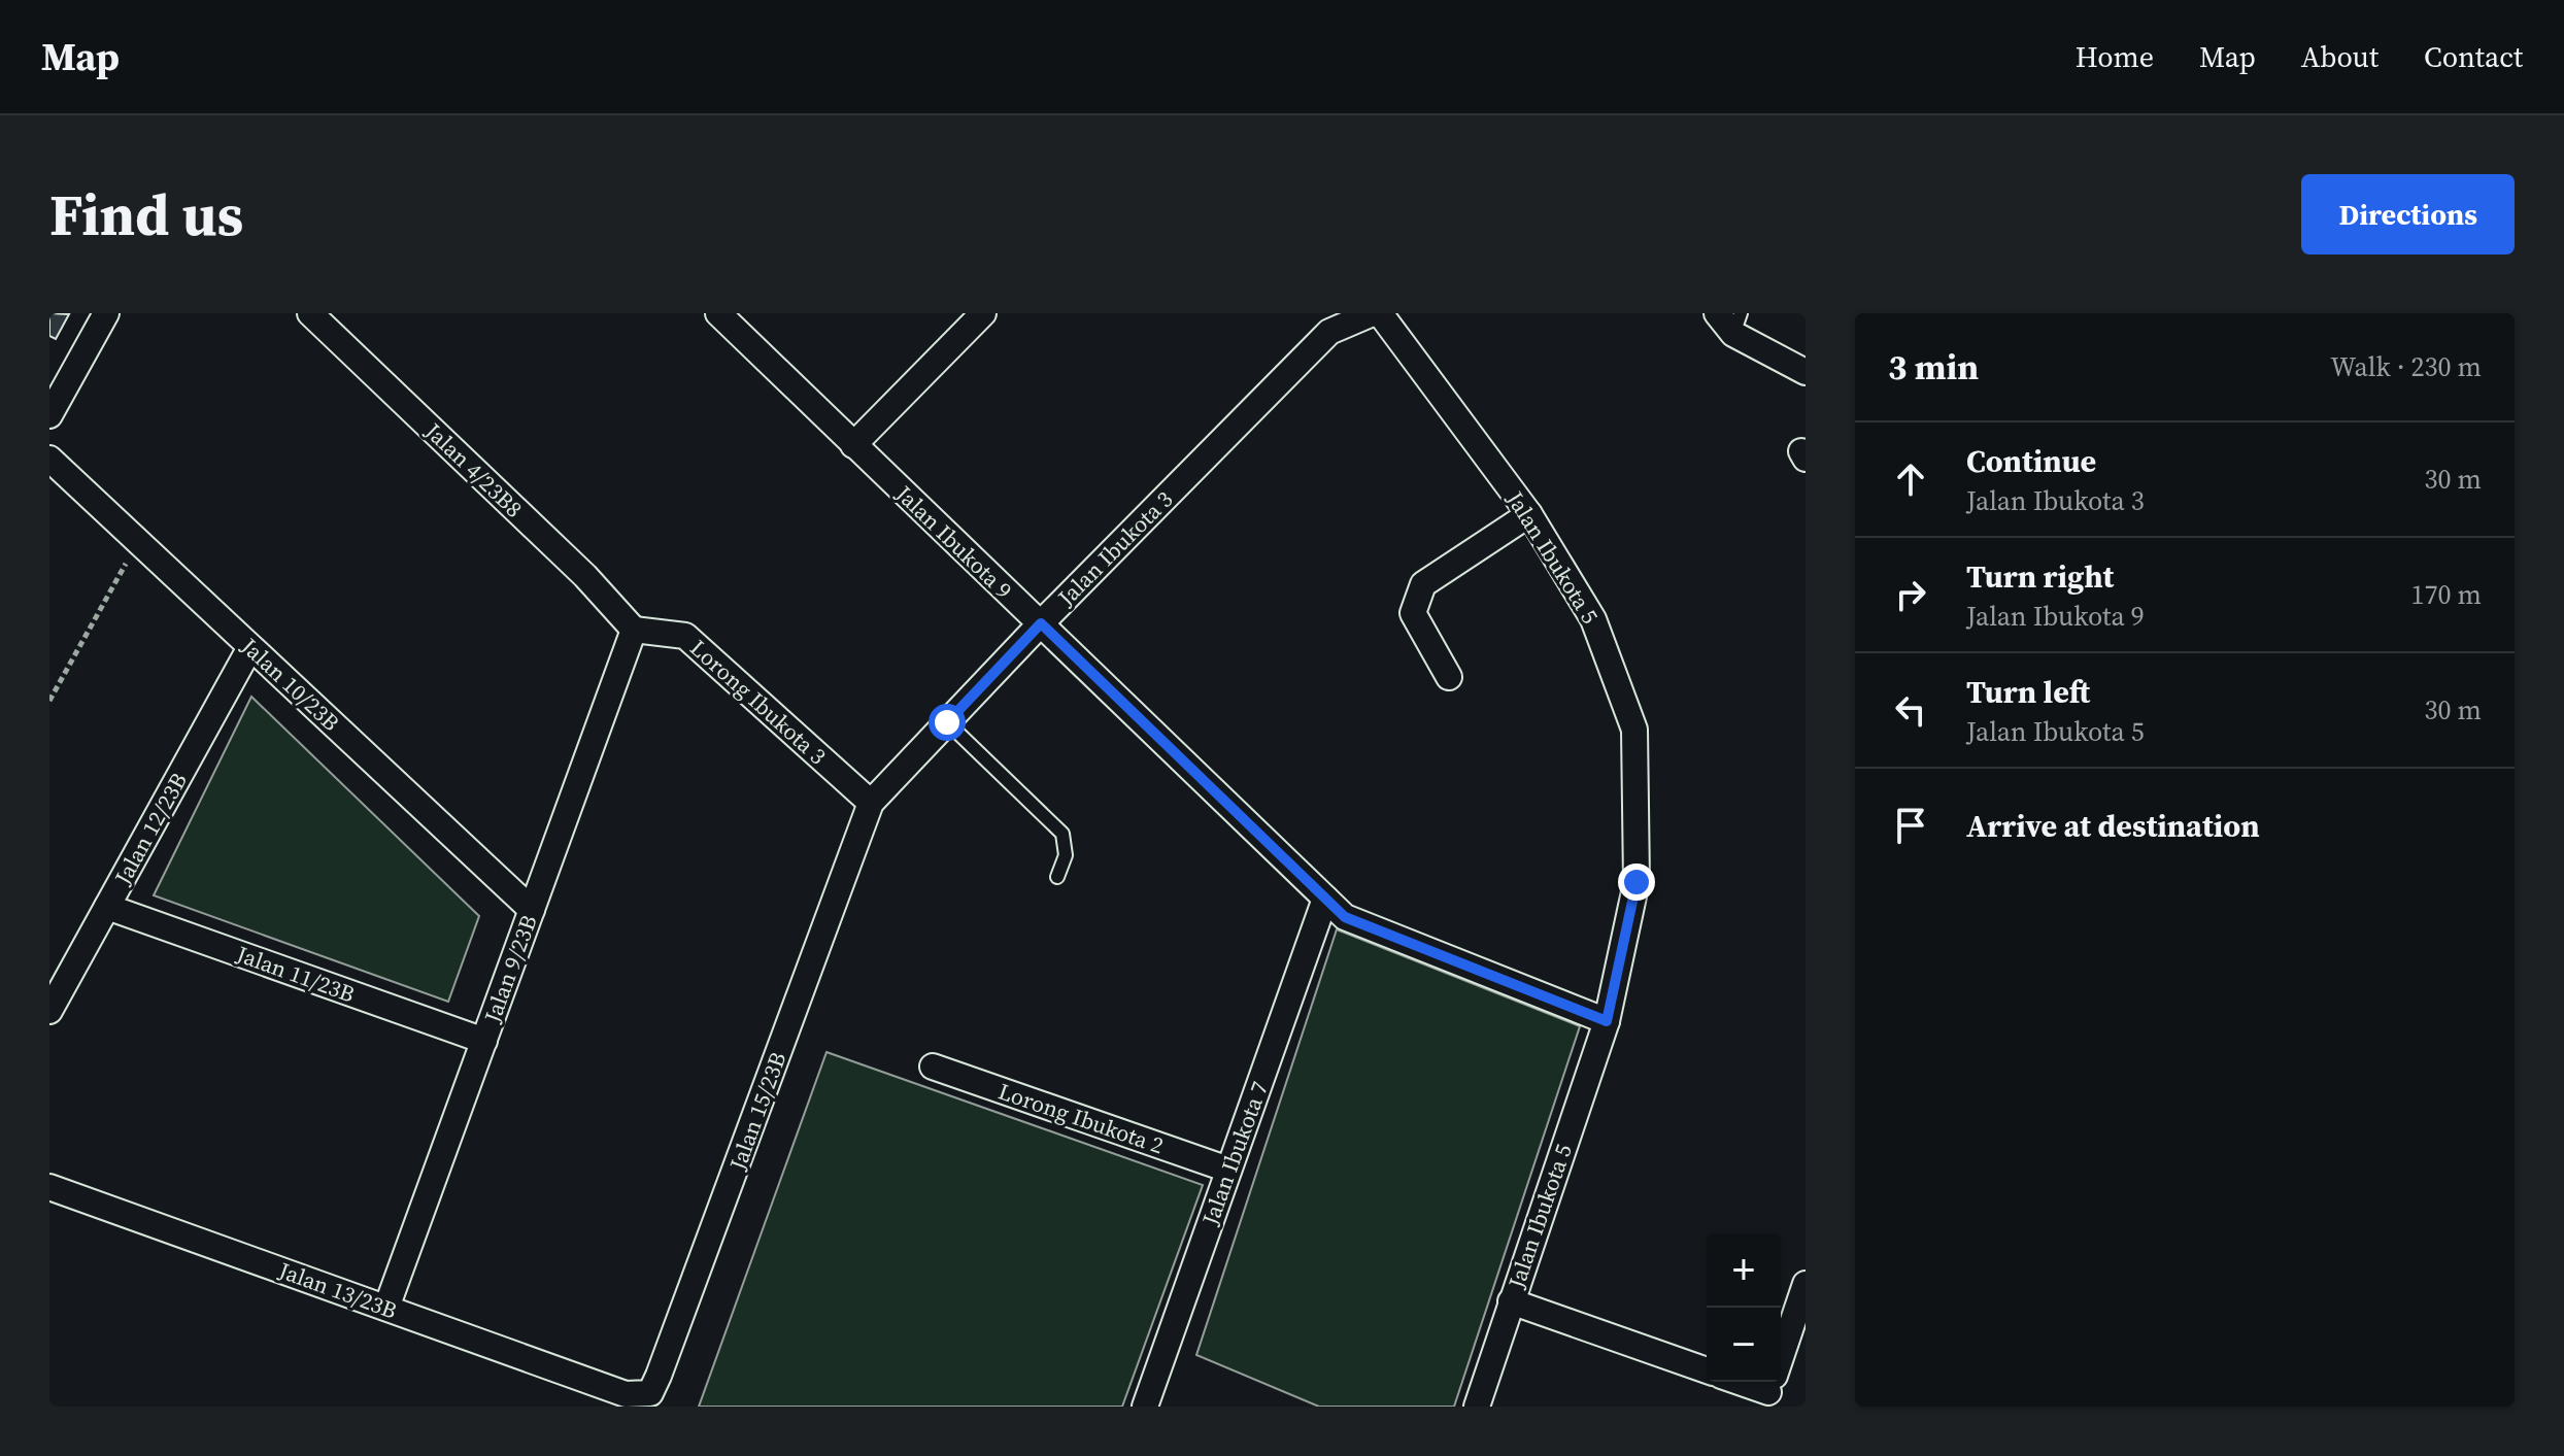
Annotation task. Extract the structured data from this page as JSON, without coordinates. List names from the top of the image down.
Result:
{
  "streets": {
    "street": [
      "Jalan 4/23B8",
      "Jalan Ibukota 9",
      "Jalan Ibukota 3",
      "Jalan Ibukota 5",
      "Jalan 10/23B",
      "Lorong Ibukota 3",
      "Jalan 12/23B",
      "Jalan 9/23B",
      "Jalan 11/23B",
      "Jalan 15/23B",
      "Lorong Ibukota 2",
      "Jalan Ibukota 7",
      "Jalan 13/23B"
    ]
  },
  "crossings": [
    ["Jalan 4/23B8", "Lorong Ibukota 3"],
    ["Jalan 4/23B8", "Jalan 9/23B"],
    ["Jalan Ibukota 9", "Jalan Ibukota 3"],
    ["Jalan Ibukota 9", "Jalan Ibukota 5"],
    ["Jalan Ibukota 9", "Jalan Ibukota 7"],
    ["Jalan Ibukota 3", "Lorong Ibukota 3"],
    ["Jalan Ibukota 3", "Jalan 15/23B"],
    ["Jalan 10/23B", "Jalan 12/23B"],
    ["Jalan 10/23B", "Jalan 9/23B"],
    ["Lorong Ibukota 3", "Jalan 9/23B"],
    ["Lorong Ibukota 3", "Jalan 15/23B"],
    ["Jalan 12/23B", "Jalan 11/23B"],
    ["Jalan 9/23B", "Jalan 11/23B"],
    ["Jalan 9/23B", "Jalan 13/23B"],
    ["Jalan 15/23B", "Jalan 13/23B"],
    ["Lorong Ibukota 2", "Jalan Ibukota 7"]
  ],
  "page": {
    "header": "Map",
    "nav": [
      "Home",
      "Map",
      "About",
      "Contact"
    ],
    "buttons": "Directions",
    "title": "Find us",
    "heading": ["3 min", "Walk · 230 m"],
    "list": [
      ["Continue", "Jalan Ibukota 3", "30 m"],
      ["Turn right", "Jalan Ibukota 9", "170 m"],
      ["Turn left", "Jalan Ibukota 5", "30 m"],
      "Arrive at destination"
    ],
    "map_buttons": ["+", "−"]
  }
}
